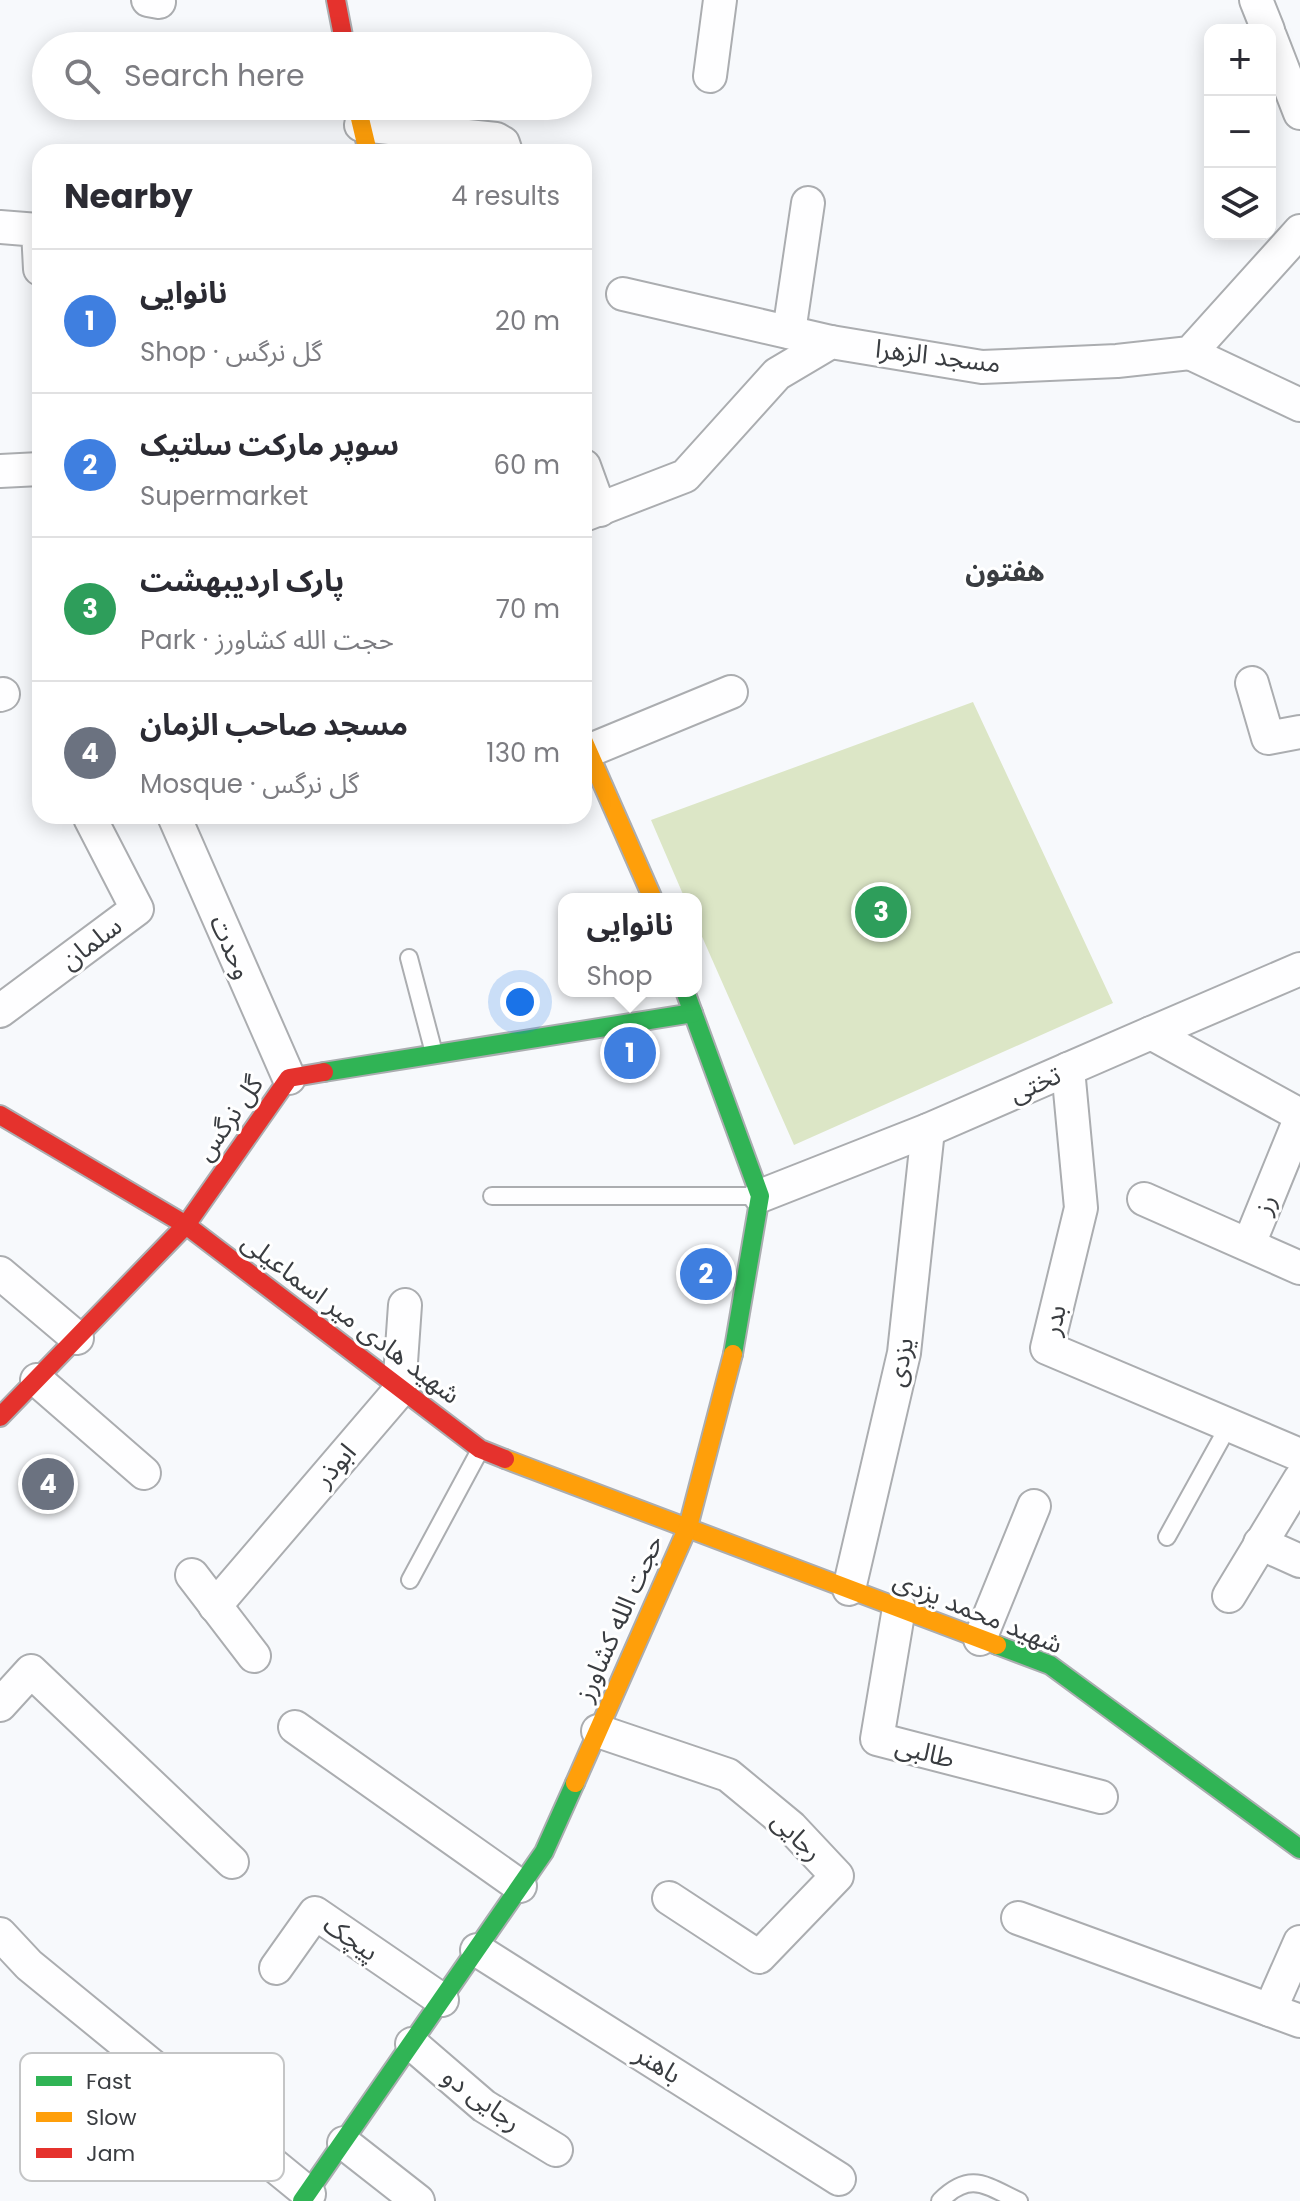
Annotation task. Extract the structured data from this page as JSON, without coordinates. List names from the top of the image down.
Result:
{
  "streets": {
    "street": [
      "مسجد الزهرا",
      "سلمان",
      "وحدت",
      "تختی",
      "گل نرگس",
      "رز",
      "شهید هادی میر اسماعیلی",
      "بدر",
      "یزدی",
      "ابوذر",
      "شهید محمد یزدی",
      "حجت الله کشاورز",
      "طالبی",
      "رجایی",
      "پیچک",
      "باهنر",
      "رجایی دو"
    ]
  },
  "crossings": [
    ["وحدت", "گل نرگس"],
    ["تختی", "بدر"],
    ["تختی", "یزدی"],
    ["تختی", "حجت الله کشاورز"],
    ["گل نرگس", "شهید هادی میر اسماعیلی"],
    ["گل نرگس", "حجت الله کشاورز"],
    ["شهید هادی میر اسماعیلی", "ابوذر"],
    ["شهید هادی میر اسماعیلی", "شهید محمد یزدی"],
    ["شهید هادی میر اسماعیلی", "حجت الله کشاورز"],
    ["یزدی", "شهید محمد یزدی"],
    ["شهید محمد یزدی", "حجت الله کشاورز"],
    ["شهید محمد یزدی", "طالبی"],
    ["حجت الله کشاورز", "رجایی"],
    ["حجت الله کشاورز", "پیچک"],
    ["حجت الله کشاورز", "باهنر"],
    ["حجت الله کشاورز", "رجایی دو"]
  ],
  "districts": ["هفتون"],
  "legend": ["Fast", "Slow", "Jam"],
  "page": {
    "map_buttons": ["+", "−"],
    "search": "Search here",
    "heading": ["Nearby", "4 results"],
    "list": [
      {
        "mark": "1",
        "name": "نانوایی",
        "note": "Shop · گل نرگس",
        "value": "20 m"
      },
      {
        "mark": "2",
        "name": "سوپر مارکت سلتیک",
        "note": "Supermarket",
        "value": "60 m"
      },
      {
        "mark": "3",
        "name": "پارک اردیبهشت",
        "note": "Park · حجت الله کشاورز",
        "value": "70 m"
      },
      {
        "mark": "4",
        "name": "مسجد صاحب الزمان",
        "note": "Mosque · گل نرگس",
        "value": "130 m"
      }
    ],
    "pins": [
      "3",
      "1",
      "2",
      "4"
    ],
    "popup": ["نانوایی", "Shop"]
  }
}
